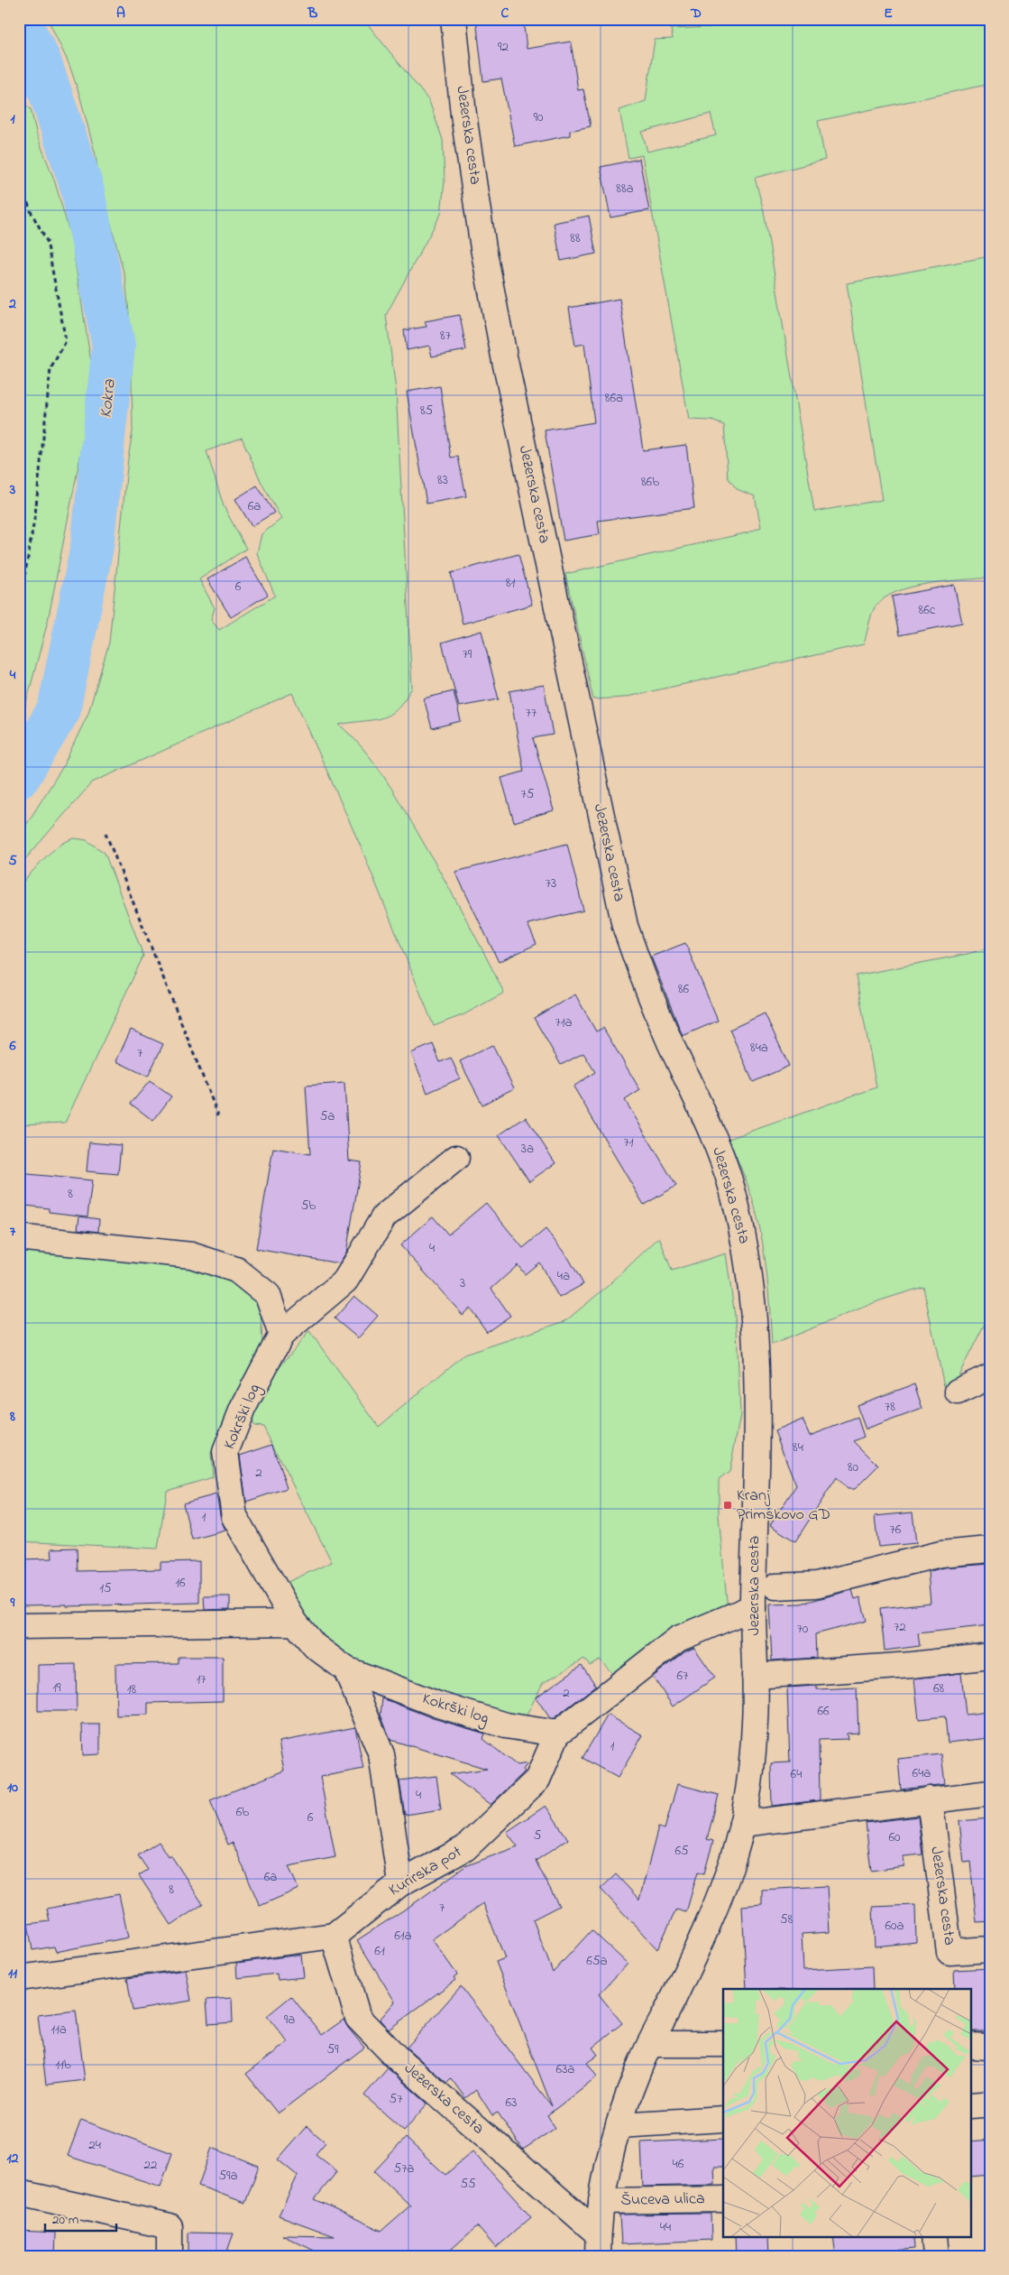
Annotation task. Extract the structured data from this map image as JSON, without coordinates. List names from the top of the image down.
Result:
{
  "streets": {
    "street": [
      "Jezerska cesta",
      "Kokrški log",
      "Kurirska pot",
      "Šuceva ulica"
    ]
  },
  "crossings": [
    ["Jezerska cesta", "Kurirska pot"],
    ["Jezerska cesta", "Šuceva ulica"],
    ["Kokrški log", "Kurirska pot"]
  ],
  "water": ["Kokra"],
  "places": {
    "transit": ["Kranj Primskovo GD"]
  },
  "house_numbers": [
    "92",
    "90",
    "88a",
    "88",
    "87",
    "86a",
    "85",
    "83",
    "86b",
    "6a",
    "81",
    "6",
    "86c",
    "79",
    "77",
    "75",
    "73",
    "86",
    "71a",
    "84a",
    "7",
    "5a",
    "71",
    "3a",
    "8",
    "5b",
    "4",
    "4a",
    "3",
    "78",
    "84",
    "80",
    "2",
    "1",
    "76",
    "16",
    "15",
    "72",
    "70",
    "67",
    "17",
    "19",
    "68",
    "18",
    "2",
    "66",
    "1",
    "64a",
    "64",
    "4",
    "6b",
    "6",
    "5",
    "60",
    "65",
    "6a",
    "8",
    "7",
    "58",
    "60a",
    "61a",
    "61",
    "65a",
    "9a",
    "11a",
    "59",
    "11b",
    "63a",
    "57",
    "63",
    "24",
    "46",
    "22",
    "57a",
    "59a",
    "55",
    "44"
  ],
  "scale_bar": "20 m",
  "grid": {
    "columns": [
      "A",
      "B",
      "C",
      "D",
      "E"
    ],
    "rows": [
      "1",
      "2",
      "3",
      "4",
      "5",
      "6",
      "7",
      "8",
      "9",
      "10",
      "11",
      "12"
    ]
  }
}
